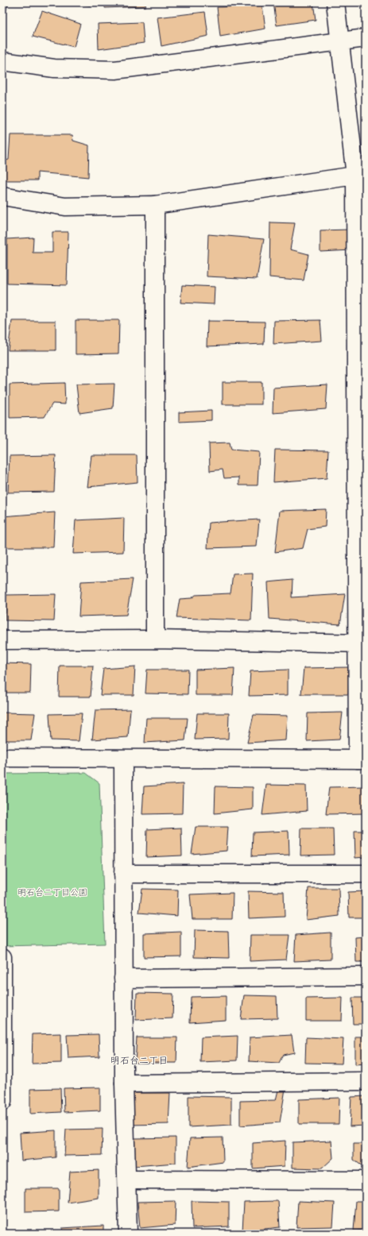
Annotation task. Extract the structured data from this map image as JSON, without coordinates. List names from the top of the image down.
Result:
{
  "districts": ["明石台二丁目"],
  "parks": ["明石台二丁目公園"]
}
